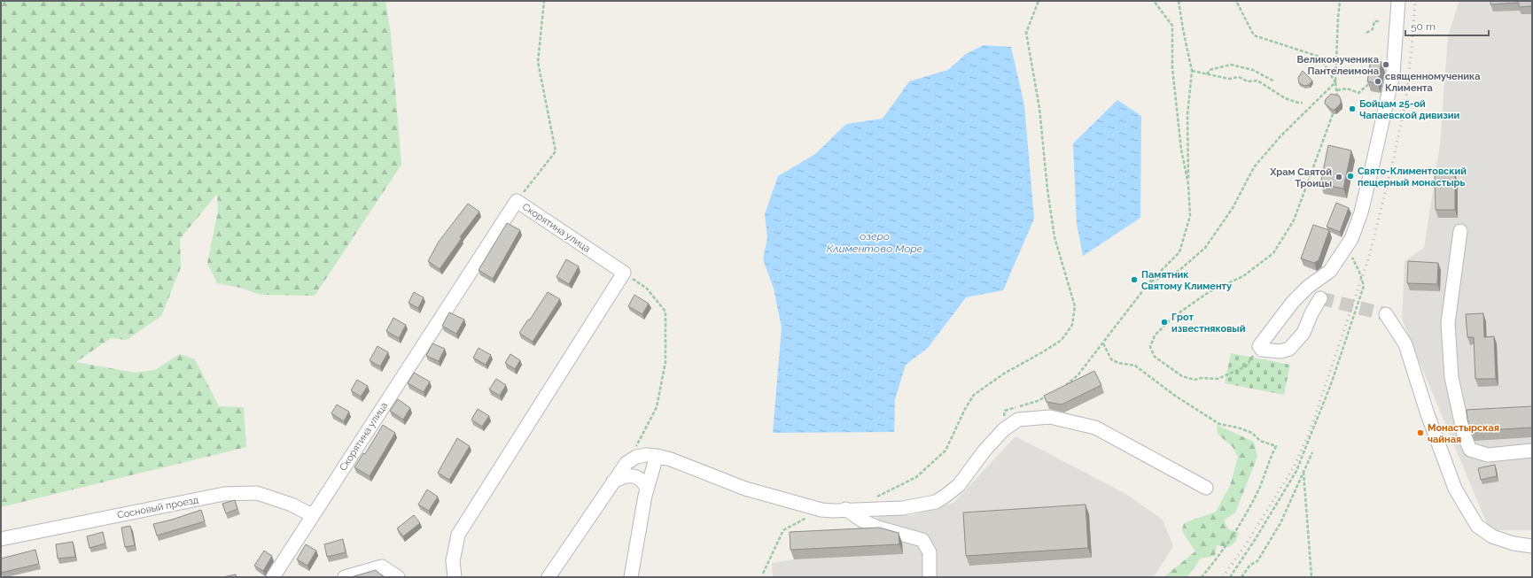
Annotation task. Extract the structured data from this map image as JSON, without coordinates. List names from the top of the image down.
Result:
{
  "streets": {
    "street": ["Скорятина улица", "Сосновый проезд"]
  },
  "crossings": [
    ["Скорятина улица", "Сосновый проезд"]
  ],
  "water": ["озеро Климентово Море"],
  "places": [
    "Великомученика Пантелеимона",
    "священномученика Климента",
    "Бойцам 25-ой Чапаевской дивизии",
    "Свято-Климентовский пещерный монастырь",
    "Храм Святой Троицы",
    "Памятник Святому Клименту",
    "Грот известняковый",
    "Монастырская чайная"
  ],
  "scale_bar": "50 m"
}
